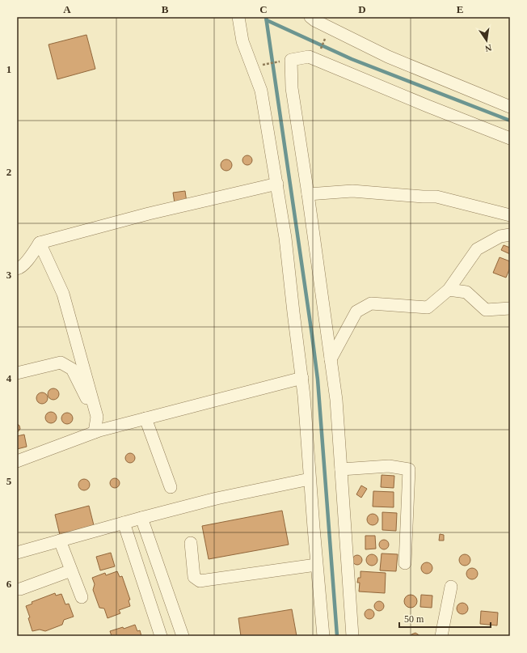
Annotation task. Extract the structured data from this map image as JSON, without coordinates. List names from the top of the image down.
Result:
{
  "scale_bar": "50 m",
  "north": "bottom",
  "grid": {
    "columns": [
      "A",
      "B",
      "C",
      "D",
      "E"
    ],
    "rows": [
      "1",
      "2",
      "3",
      "4",
      "5",
      "6"
    ]
  }
}
